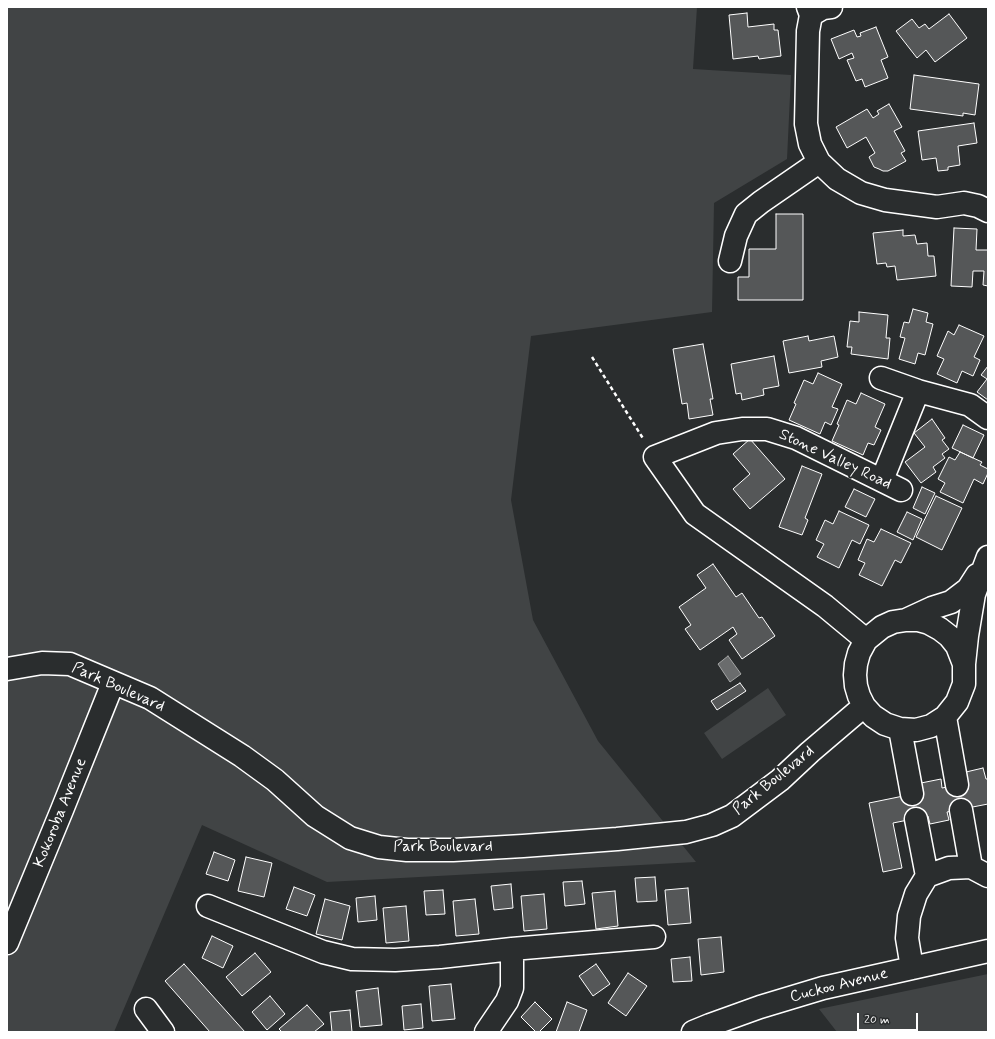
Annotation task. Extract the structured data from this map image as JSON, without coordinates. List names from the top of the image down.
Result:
{
  "streets": {
    "street": [
      "Stone Valley Road",
      "Park Boulevard",
      "Kokoroba Avenue",
      "Cuckoo Avenue"
    ]
  },
  "crossings": [
    ["Park Boulevard", "Kokoroba Avenue"]
  ],
  "scale_bar": "20 m"
}
